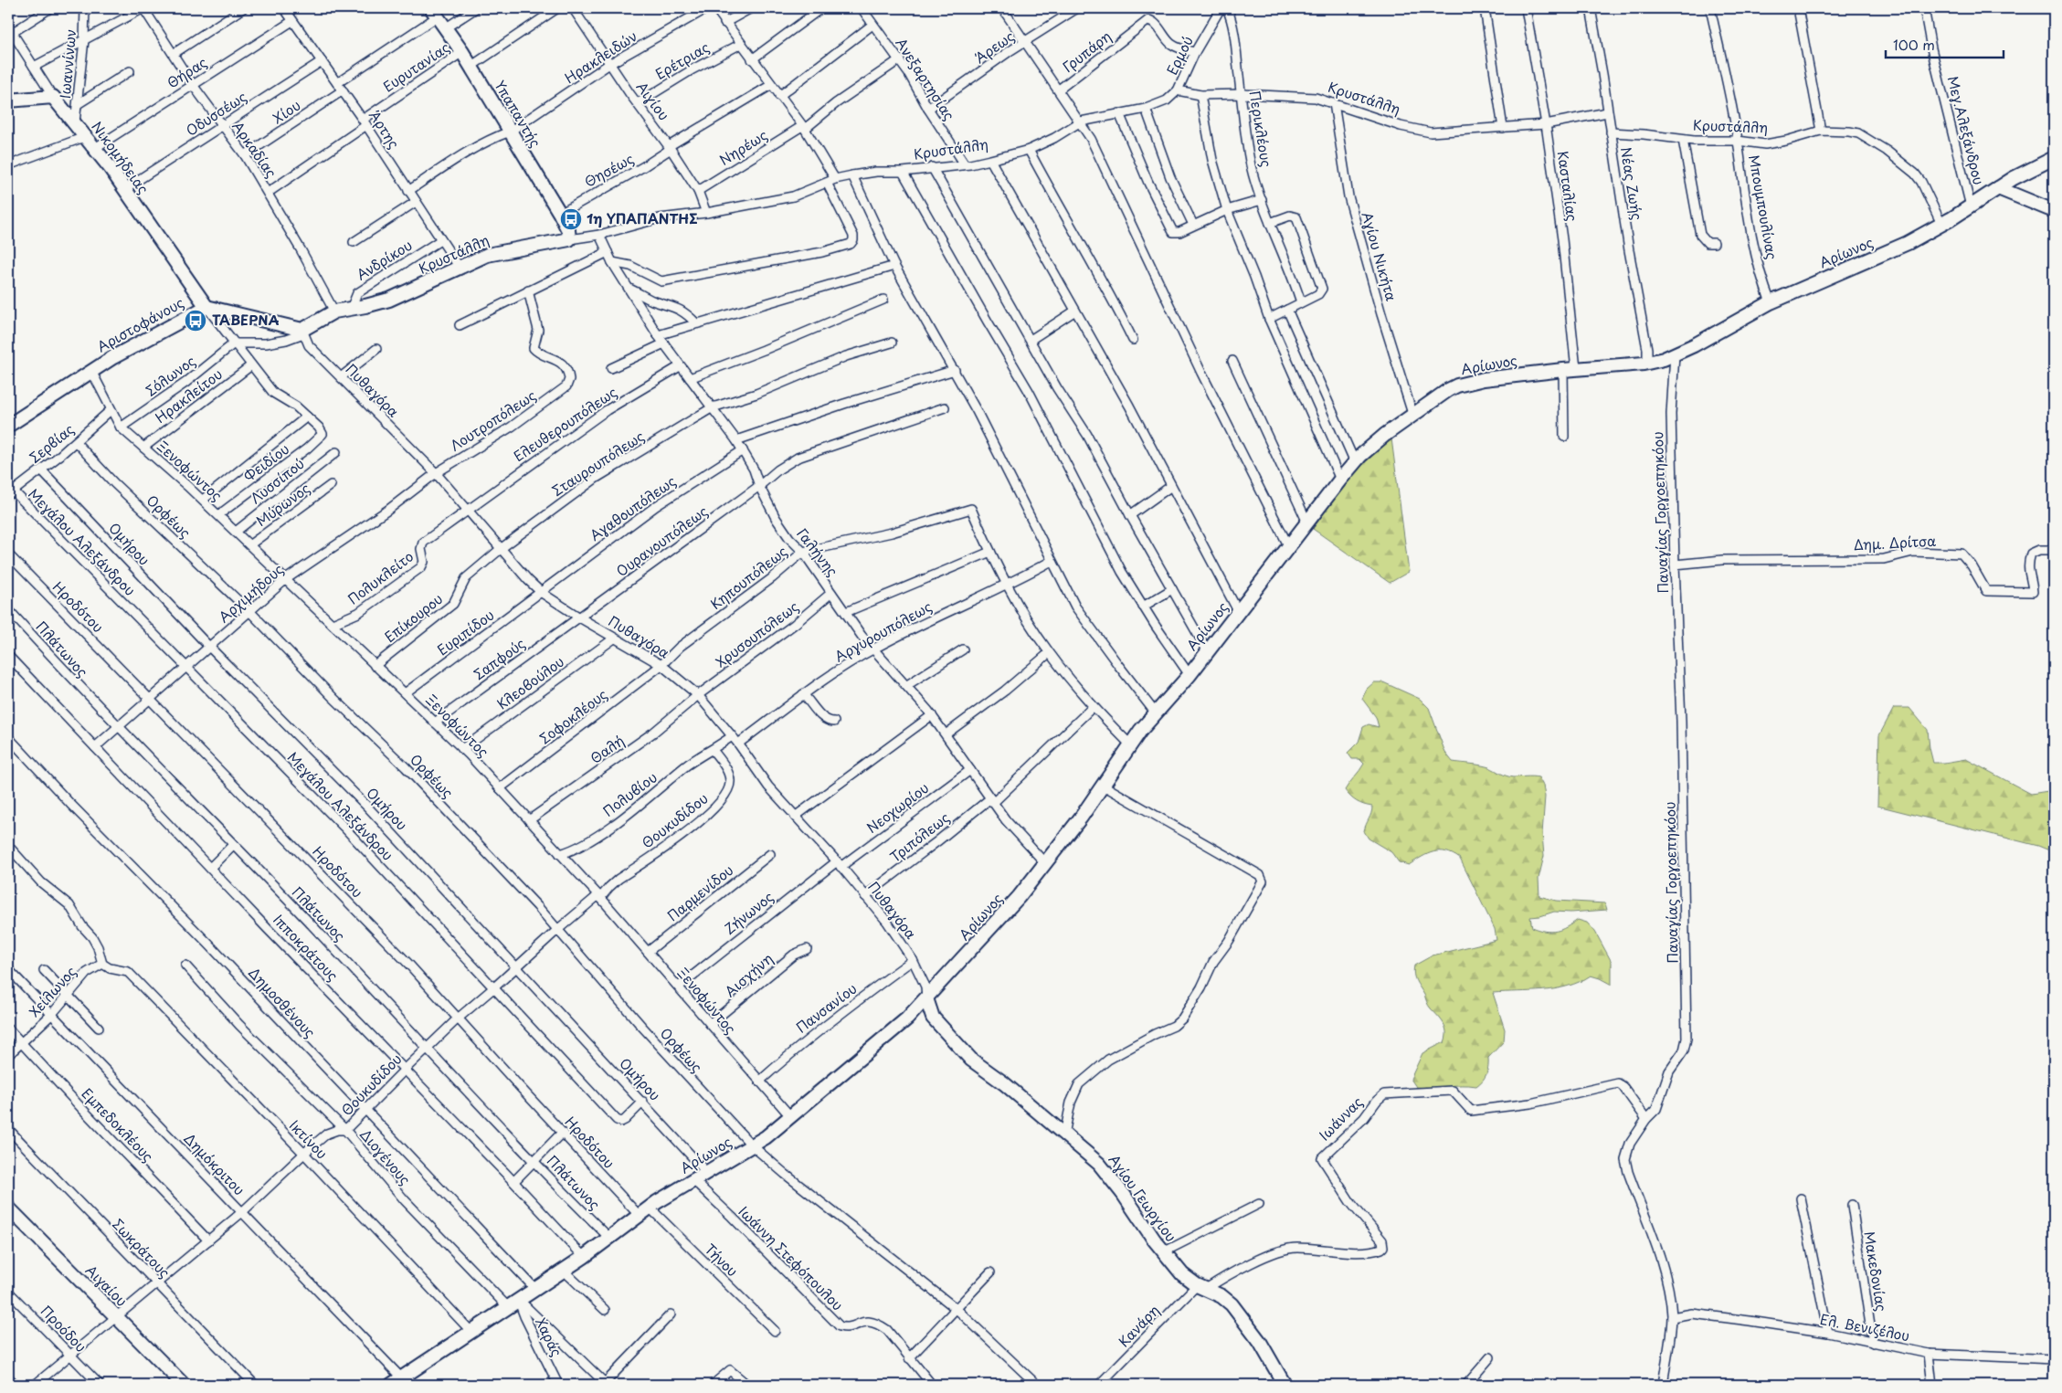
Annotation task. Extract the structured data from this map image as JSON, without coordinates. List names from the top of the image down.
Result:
{
  "streets": {
    "street": [
      "Άρεως",
      "Γρυπάρη",
      "Ερμού",
      "Ηρακλειδών",
      "Ερέτριας",
      "Ιωαννίνων",
      "Ευρυτανίας",
      "Θήρας",
      "Ανεξαρτησίας",
      "Κρυστάλλη",
      "Αιγίου",
      "Χίου",
      "Οδυσσέως",
      "Υπαπαντής",
      "Περικλέους",
      "Άρτης",
      "Μεγ.Αλεξάνδρου",
      "Νηρέως",
      "Αρκαδίας",
      "Νικομήδειας",
      "Θησέως",
      "Νέας Ζωής",
      "Κασταλίας",
      "Μπουμπουλίνας",
      "Αρίωνος",
      "Αγίου Νικήτα",
      "Ανδρίκου",
      "Αριστοφάνους",
      "Σόλωνος",
      "Πυθαγόρα",
      "Ηρακλείτου",
      "Λουτροπόλεως",
      "Ελευθερουπόλεως",
      "Σερβίας",
      "Φειδίου",
      "Σταυρουπόλεως",
      "Ξενοφώντος",
      "Λυσσίπού",
      "Μύρωνος",
      "Αγαθουπόλεως",
      "Παναγίας Γοργοεπηκόου",
      "Ορφέως",
      "Ουρανουπόλεως",
      "Μεγάλου Αλεξάνδρου",
      "Δημ. Δρίτσα",
      "Ομήρου",
      "Γαλήνης",
      "Πολυκλείτο",
      "Κηπουπόλεως",
      "Αρχιμήδους",
      "Ηροδότου",
      "Επίκουρου",
      "Αργυρουπόλεως",
      "Ευριπίδου",
      "Χρυσουπόλεως",
      "Πλάτωνος",
      "Σαπφούς",
      "Κλεοβούλου",
      "Σοφοκλέους",
      "Θαλή",
      "Πολυβίου",
      "Νεοχωρίου",
      "Θουκυδίδου",
      "Τριπόλεως",
      "Παρμενίδου",
      "Ζήνωνος",
      "Ιπποκράτους",
      "Αισχήνη",
      "Χείλωνος",
      "Δημοσθένους",
      "Πανσανίου",
      "Ιωάννας",
      "Εμπεδοκλέους",
      "Ικτίνου",
      "Διογένους",
      "Δημόκριτου",
      "Αγίου Γεωργίου",
      "Σωκράτους",
      "Ιωάννη Στεφόπουλου",
      "Τήνου",
      "Μακεδονίας",
      "Αιγαίου",
      "Κανάρη",
      "Ελ. Βενιζέλου",
      "Προόδου",
      "Χαράς"
    ]
  },
  "crossings": [
    ["Άρεως", "Ανεξαρτησίας"],
    ["Γρυπάρη", "Ερμού"],
    ["Ερμού", "Κρυστάλλη"],
    ["Ηρακλειδών", "Αιγίου"],
    ["Ηρακλειδών", "Υπαπαντής"],
    ["Ηρακλειδών", "Άρτης"],
    ["Ερέτριας", "Αιγίου"],
    ["Ιωαννίνων", "Νικομήδειας"],
    ["Ευρυτανίας", "Υπαπαντής"],
    ["Ευρυτανίας", "Άρτης"],
    ["Ευρυτανίας", "Αρκαδίας"],
    ["Θήρας", "Άρτης"],
    ["Θήρας", "Αρκαδίας"],
    ["Θήρας", "Νικομήδειας"],
    ["Ανεξαρτησίας", "Κρυστάλλη"],
    ["Ανεξαρτησίας", "Νηρέως"],
    ["Κρυστάλλη", "Αιγίου"],
    ["Κρυστάλλη", "Υπαπαντής"],
    ["Κρυστάλλη", "Περικλέους"],
    ["Κρυστάλλη", "Άρτης"],
    ["Κρυστάλλη", "Αρκαδίας"],
    ["Κρυστάλλη", "Νέας Ζωής"],
    ["Κρυστάλλη", "Κασταλίας"],
    ["Κρυστάλλη", "Μπουμπουλίνας"],
    ["Κρυστάλλη", "Αρίωνος"],
    ["Κρυστάλλη", "Αγίου Νικήτα"],
    ["Κρυστάλλη", "Ανδρίκου"],
    ["Κρυστάλλη", "Αριστοφάνους"],
    ["Κρυστάλλη", "Πυθαγόρα"],
    ["Κρυστάλλη", "Γαλήνης"],
    ["Αιγίου", "Νηρέως"],
    ["Αιγίου", "Θησέως"],
    ["Χίου", "Υπαπαντής"],
    ["Χίου", "Άρτης"],
    ["Χίου", "Αρκαδίας"],
    ["Οδυσσέως", "Άρτης"],
    ["Οδυσσέως", "Αρκαδίας"],
    ["Οδυσσέως", "Νικομήδειας"],
    ["Υπαπαντής", "Θησέως"],
    ["Άρτης", "Ανδρίκου"],
    ["Μεγ.Αλεξάνδρου", "Αρίωνος"],
    ["Νικομήδειας", "Αριστοφάνους"],
    ["Νέας Ζωής", "Αρίωνος"],
    ["Κασταλίας", "Αρίωνος"],
    ["Μπουμπουλίνας", "Αρίωνος"],
    ["Αρίωνος", "Αγίου Νικήτα"],
    ["Αρίωνος", "Πυθαγόρα"],
    ["Αρίωνος", "Ξενοφώντος"],
    ["Αρίωνος", "Παναγίας Γοργοεπηκόου"],
    ["Αρίωνος", "Ορφέως"],
    ["Αρίωνος", "Ομήρου"],
    ["Αρίωνος", "Γαλήνης"],
    ["Αρίωνος", "Ηροδότου"],
    ["Αρίωνος", "Πλάτωνος"],
    ["Αρίωνος", "Ιπποκράτους"],
    ["Αρίωνος", "Δημοσθένους"],
    ["Αρίωνος", "Ικτίνου"],
    ["Αρίωνος", "Διογένους"],
    ["Αρίωνος", "Δημόκριτου"],
    ["Αρίωνος", "Αγίου Γεωργίου"],
    ["Αρίωνος", "Ιωάννη Στεφόπουλου"],
    ["Αρίωνος", "Τήνου"],
    ["Αρίωνος", "Χαράς"],
    ["Αριστοφάνους", "Πυθαγόρα"],
    ["Αριστοφάνους", "Ξενοφώντος"],
    ["Σόλωνος", "Ξενοφώντος"],
    ["Πυθαγόρα", "Λουτροπόλεως"],
    ["Πυθαγόρα", "Ελευθερουπόλεως"],
    ["Πυθαγόρα", "Σταυρουπόλεως"],
    ["Πυθαγόρα", "Αγαθουπόλεως"],
    ["Πυθαγόρα", "Ουρανουπόλεως"],
    ["Πυθαγόρα", "Πολυκλείτο"],
    ["Πυθαγόρα", "Κηπουπόλεως"],
    ["Πυθαγόρα", "Αρχιμήδους"],
    ["Πυθαγόρα", "Επίκουρου"],
    ["Πυθαγόρα", "Αργυρουπόλεως"],
    ["Πυθαγόρα", "Ευριπίδου"],
    ["Πυθαγόρα", "Χρυσουπόλεως"],
    ["Πυθαγόρα", "Σαπφούς"],
    ["Πυθαγόρα", "Κλεοβούλου"],
    ["Πυθαγόρα", "Σοφοκλέους"],
    ["Πυθαγόρα", "Θαλή"],
    ["Πυθαγόρα", "Πολυβίου"],
    ["Πυθαγόρα", "Νεοχωρίου"],
    ["Πυθαγόρα", "Τριπόλεως"],
    ["Πυθαγόρα", "Ζήνωνος"],
    ["Πυθαγόρα", "Πανσανίου"],
    ["Πυθαγόρα", "Αγίου Γεωργίου"],
    ["Ηρακλείτου", "Ξενοφώντος"],
    ["Λουτροπόλεως", "Αρχιμήδους"],
    ["Ελευθερουπόλεως", "Γαλήνης"],
    ["Ελευθερουπόλεως", "Πολυκλείτο"],
    ["Σερβίας", "Ξενοφώντος"],
    ["Σερβίας", "Ορφέως"],
    ["Σερβίας", "Μεγάλου Αλεξάνδρου"],
    ["Σερβίας", "Ομήρου"],
    ["Φειδίου", "Ξενοφώντος"],
    ["Σταυρουπόλεως", "Γαλήνης"],
    ["Σταυρουπόλεως", "Επίκουρου"],
    ["Ξενοφώντος", "Λυσσίπού"],
    ["Ξενοφώντος", "Μύρωνος"],
    ["Ξενοφώντος", "Πολυκλείτο"],
    ["Ξενοφώντος", "Αρχιμήδους"],
    ["Ξενοφώντος", "Επίκουρου"],
    ["Ξενοφώντος", "Ευριπίδου"],
    ["Ξενοφώντος", "Σαπφούς"],
    ["Ξενοφώντος", "Κλεοβούλου"],
    ["Ξενοφώντος", "Σοφοκλέους"],
    ["Ξενοφώντος", "Θαλή"],
    ["Ξενοφώντος", "Πολυβίου"],
    ["Ξενοφώντος", "Θουκυδίδου"],
    ["Ξενοφώντος", "Παρμενίδου"],
    ["Ξενοφώντος", "Ζήνωνος"],
    ["Ξενοφώντος", "Αισχήνη"],
    ["Ξενοφώντος", "Πανσανίου"],
    ["Αγαθουπόλεως", "Γαλήνης"],
    ["Αγαθουπόλεως", "Ευριπίδου"],
    ["Παναγίας Γοργοεπηκόου", "Δημ. Δρίτσα"],
    ["Παναγίας Γοργοεπηκόου", "Ιωάννας"],
    ["Παναγίας Γοργοεπηκόου", "Ελ. Βενιζέλου"],
    ["Ορφέως", "Αρχιμήδους"],
    ["Ορφέως", "Θουκυδίδου"],
    ["Ουρανουπόλεως", "Γαλήνης"],
    ["Ουρανουπόλεως", "Σαπφούς"],
    ["Μεγάλου Αλεξάνδρου", "Ομήρου"],
    ["Μεγάλου Αλεξάνδρου", "Αρχιμήδους"],
    ["Μεγάλου Αλεξάνδρου", "Θουκυδίδου"],
    ["Ομήρου", "Αρχιμήδους"],
    ["Ομήρου", "Θουκυδίδου"],
    ["Γαλήνης", "Κηπουπόλεως"],
    ["Γαλήνης", "Αργυρουπόλεως"],
    ["Γαλήνης", "Χρυσουπόλεως"],
    ["Γαλήνης", "Νεοχωρίου"],
    ["Γαλήνης", "Τριπόλεως"],
    ["Κηπουπόλεως", "Σοφοκλέους"],
    ["Αρχιμήδους", "Ηροδότου"],
    ["Αρχιμήδους", "Πλάτωνος"],
    ["Αρχιμήδους", "Ιπποκράτους"],
    ["Ηροδότου", "Θουκυδίδου"],
    ["Ηροδότου", "Τήνου"],
    ["Χρυσουπόλεως", "Θαλή"],
    ["Πλάτωνος", "Θουκυδίδου"],
    ["Πολυβίου", "Θουκυδίδου"],
    ["Νεοχωρίου", "Ζήνωνος"],
    ["Θουκυδίδου", "Ιπποκράτους"],
    ["Θουκυδίδου", "Δημοσθένους"],
    ["Θουκυδίδου", "Εμπεδοκλέους"],
    ["Θουκυδίδου", "Ικτίνου"],
    ["Θουκυδίδου", "Διογένους"],
    ["Θουκυδίδου", "Δημόκριτου"],
    ["Θουκυδίδου", "Σωκράτους"],
    ["Θουκυδίδου", "Αιγαίου"],
    ["Θουκυδίδου", "Προόδου"],
    ["Χείλωνος", "Εμπεδοκλέους"],
    ["Χείλωνος", "Ικτίνου"],
    ["Χείλωνος", "Δημόκριτου"],
    ["Ιωάννας", "Αγίου Γεωργίου"],
    ["Ιωάννας", "Κανάρη"],
    ["Διογένους", "Χαράς"],
    ["Αγίου Γεωργίου", "Κανάρη"],
    ["Μακεδονίας", "Ελ. Βενιζέλου"]
  ],
  "places": {
    "bus stop": ["1η ΥΠΑΠΑΝΤΗΣ", "ΤΑΒΕΡΝΑ"]
  },
  "scale_bar": "100 m"
}
